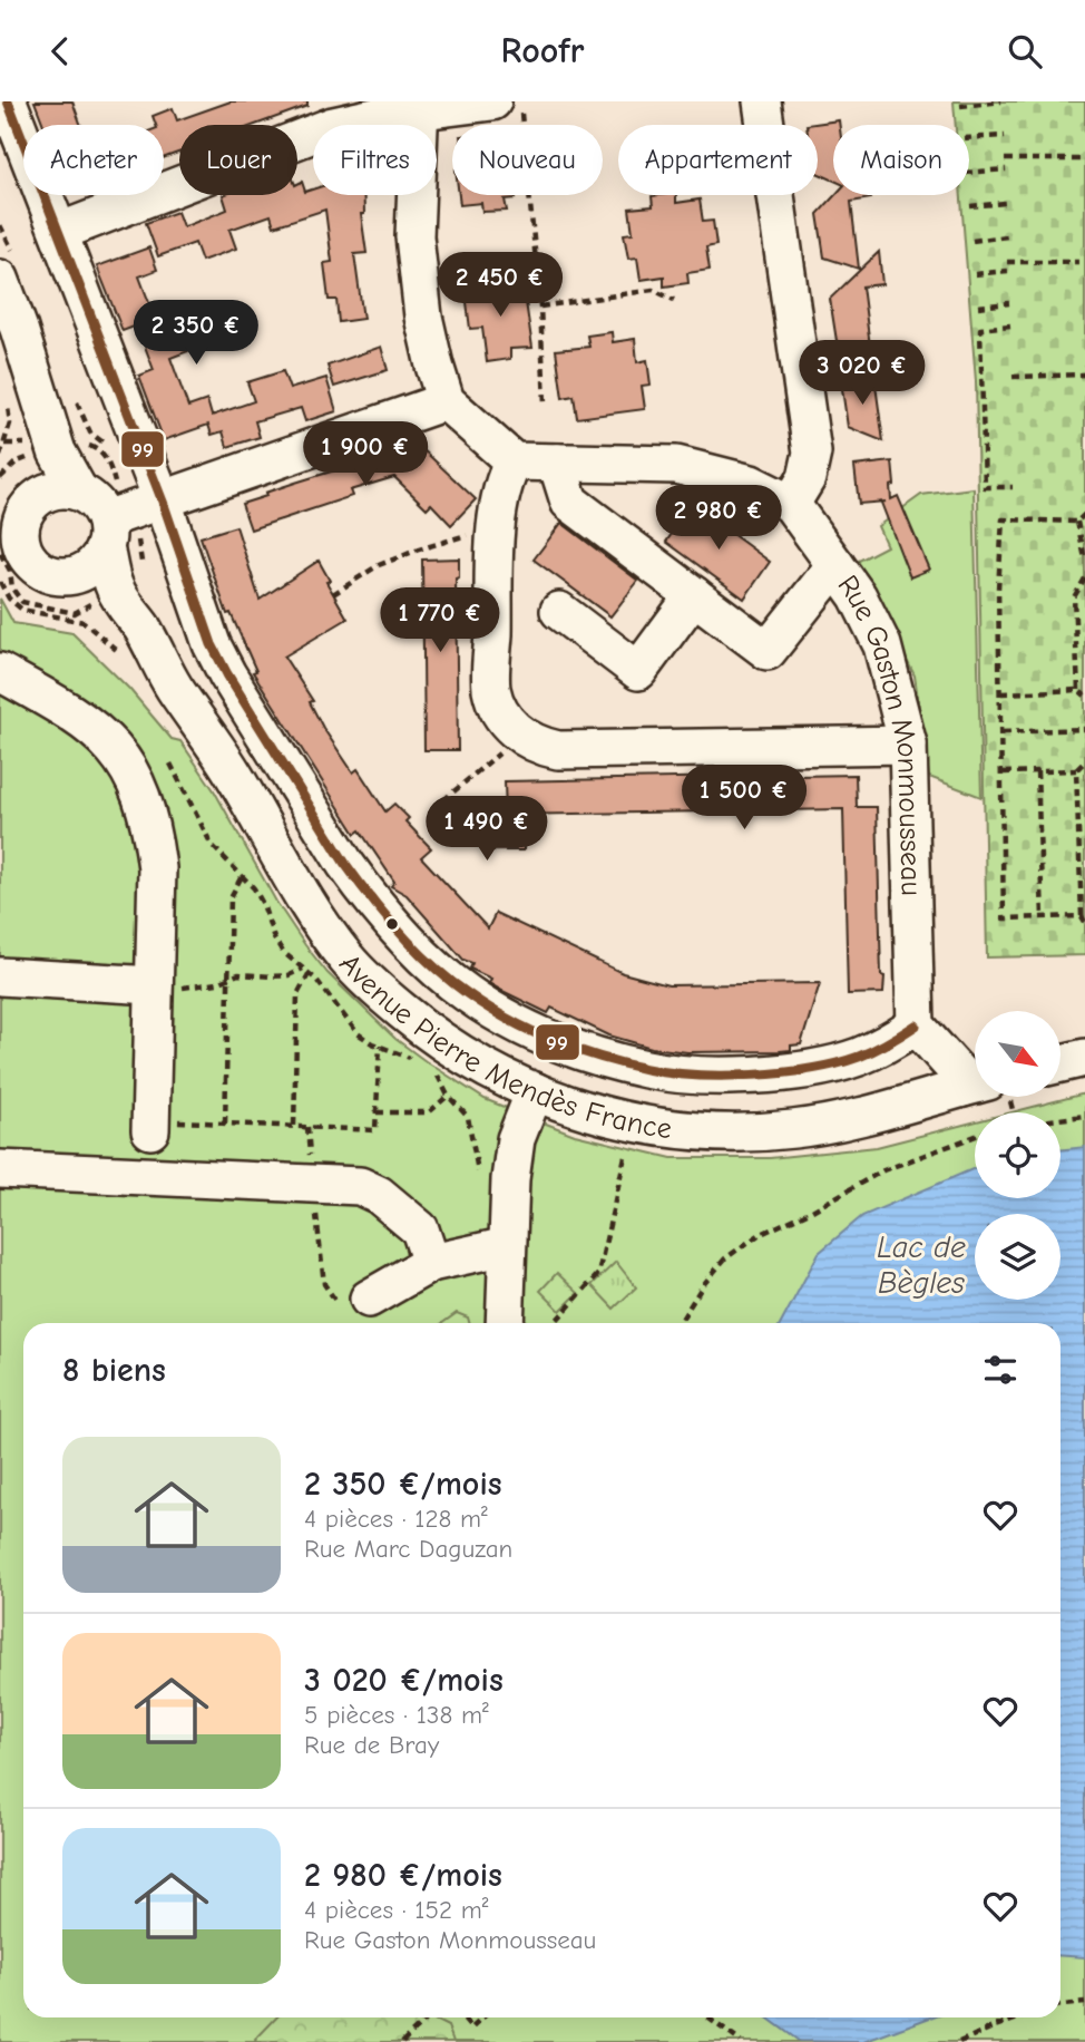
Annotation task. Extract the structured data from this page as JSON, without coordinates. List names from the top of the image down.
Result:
{
  "streets": {
    "street": ["Rue Gaston Monmousseau", "Avenue Pierre Mendès France"]
  },
  "water": ["Lac de Bègles"],
  "lines": ["transit line 99"],
  "north": "bottom right",
  "page": {
    "header": "Roofr",
    "chip": [
      "Acheter",
      "Louer",
      "Filtres",
      "Nouveau",
      "Appartement",
      "Maison"
    ],
    "price": [
      "2 450 €",
      "2 350 €",
      "3 020 €",
      "1 900 €",
      "2 980 €",
      "1 770 €",
      "1 500 €",
      "1 490 €"
    ],
    "heading": "8 biens",
    "list": [
      {
        "name": "2 350 €/mois",
        "note": "4 pièces · 128 m² · Rue Marc Daguzan"
      },
      {
        "name": "3 020 €/mois",
        "note": "5 pièces · 138 m² · Rue de Bray"
      },
      {
        "name": "2 980 €/mois",
        "note": "4 pièces · 152 m² · Rue Gaston Monmousseau"
      }
    ]
  }
}
